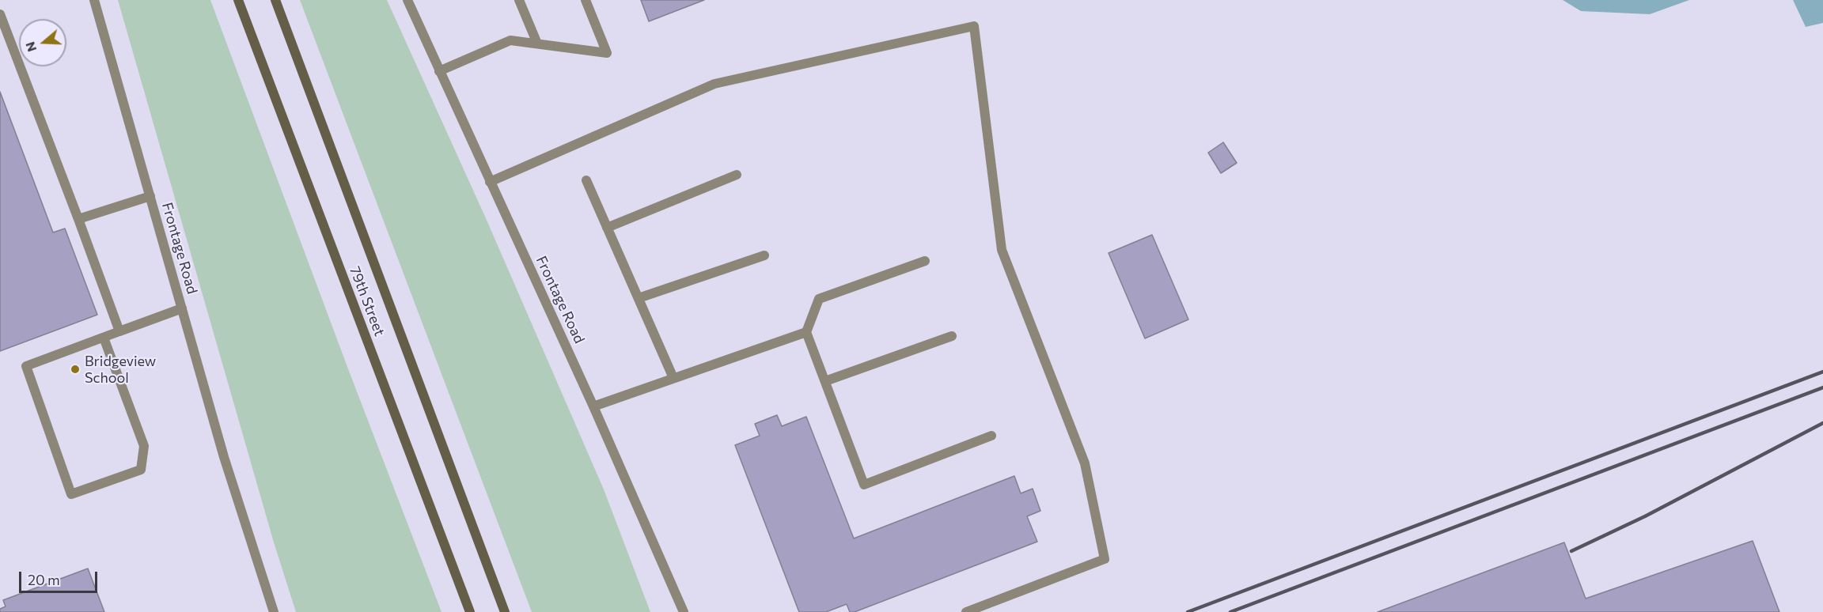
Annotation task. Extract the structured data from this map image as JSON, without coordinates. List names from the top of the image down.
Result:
{
  "streets": {
    "main road": ["79th Street"],
    "street": ["Frontage Road"]
  },
  "places": ["Bridgeview School"],
  "scale_bar": "20 m",
  "north": "left"
}
